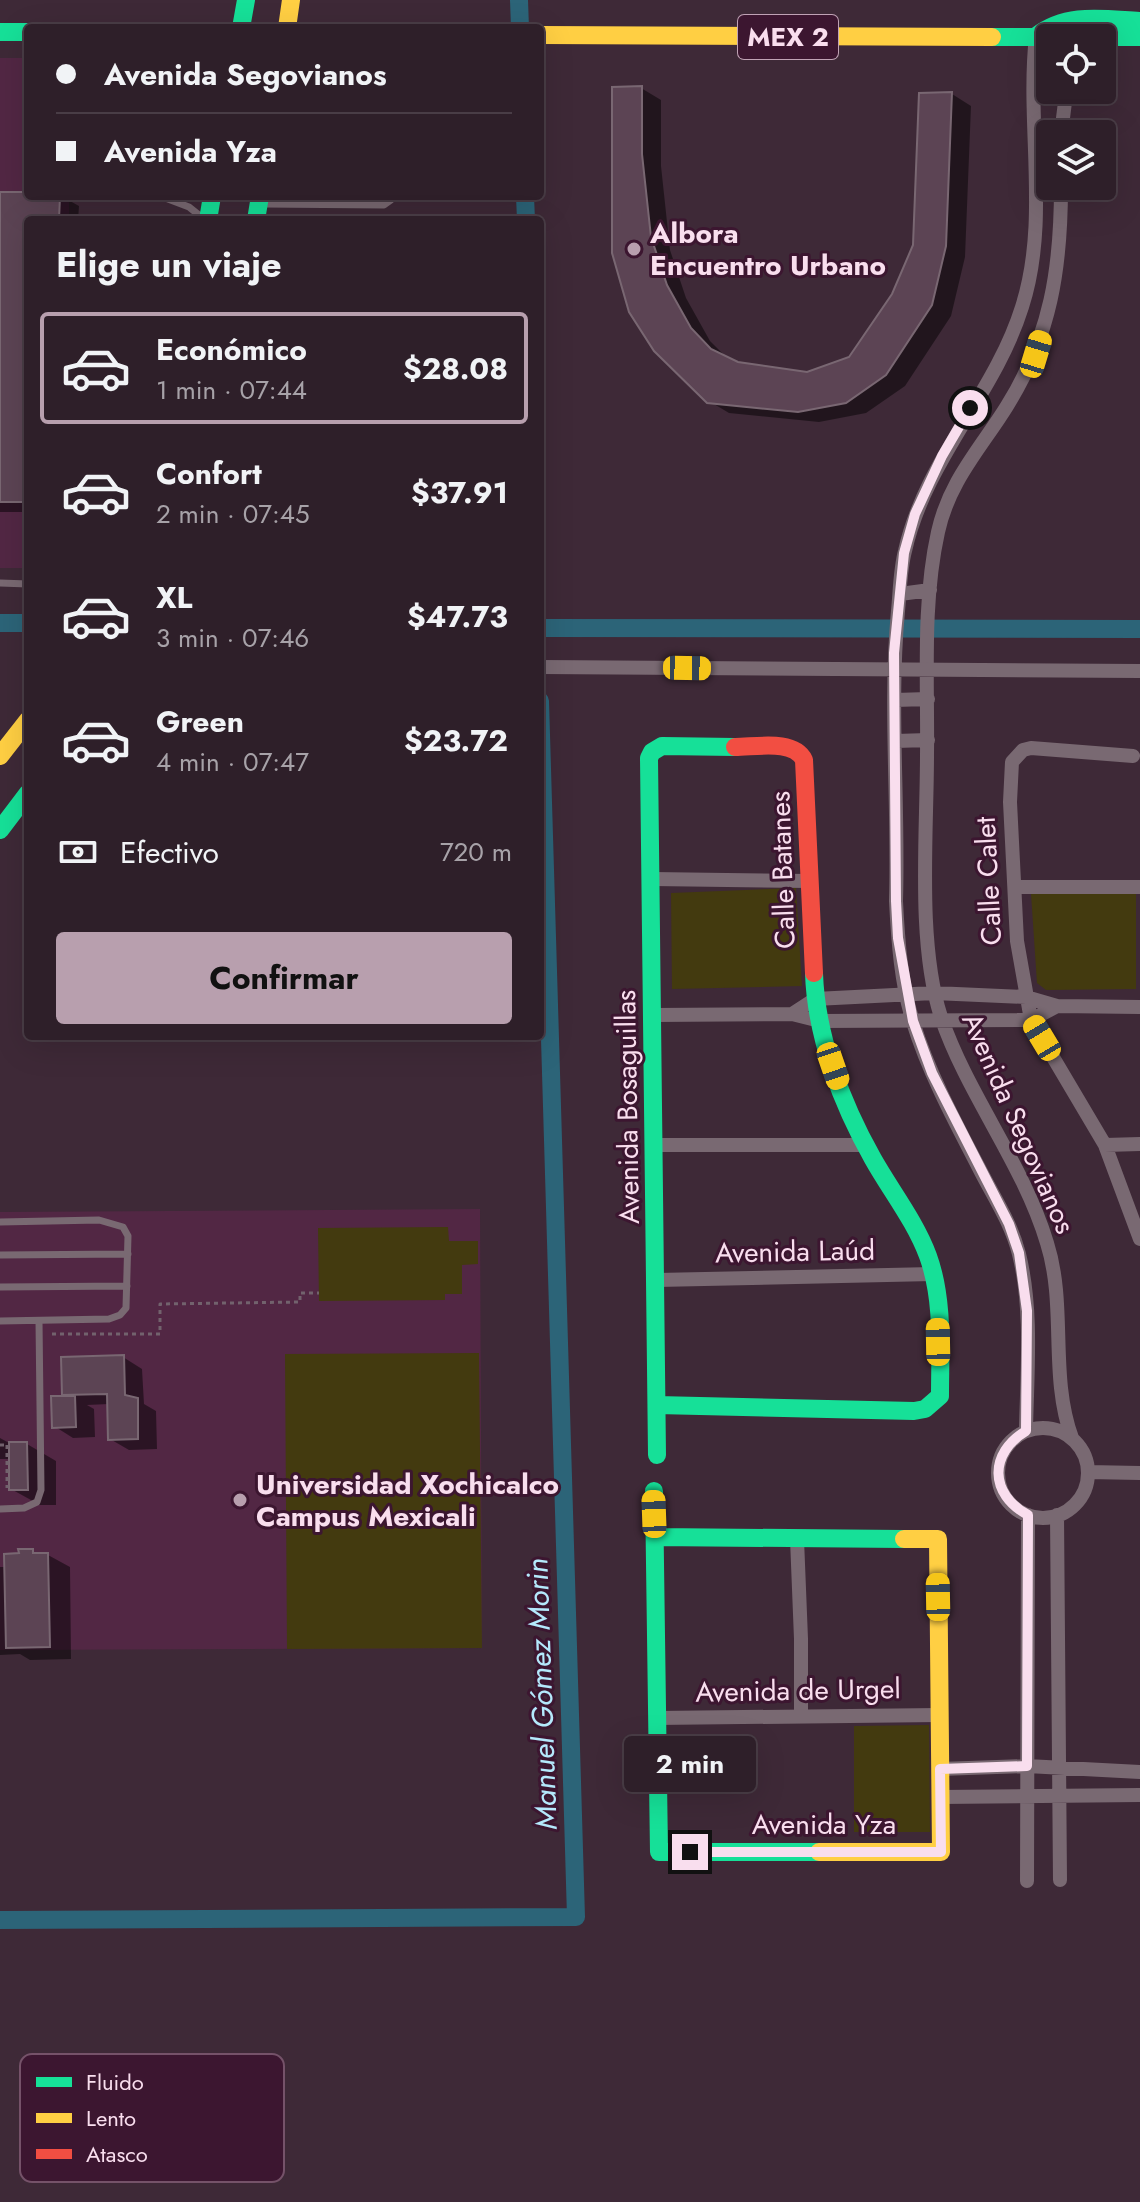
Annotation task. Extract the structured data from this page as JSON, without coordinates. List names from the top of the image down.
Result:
{
  "streets": {
    "street": [
      "MEX 2",
      "Calle Batanes",
      "Calle Calet",
      "Avenida Bosaguillas",
      "Avenida Segovianos",
      "Avenida Laúd",
      "Avenida de Urgel",
      "Avenida Yza"
    ]
  },
  "crossings": [
    ["MEX 2", "Avenida Segovianos"],
    ["Calle Batanes", "Avenida Bosaguillas"],
    ["Calle Batanes", "Avenida Laúd"],
    ["Avenida Bosaguillas", "Avenida Laúd"],
    ["Avenida de Urgel", "Avenida Yza"]
  ],
  "water": ["Manuel Gómez Morin"],
  "places": ["Albora Encuentro Urbano", "Universidad Xochicalco Campus Mexicali"],
  "legend": ["Fluido", "Lento", "Atasco"],
  "page": {
    "banner": ["Avenida Segovianos", "Avenida Yza"],
    "heading": "Elige un viaje",
    "list": [
      {
        "name": "Económico",
        "note": "1 min · 07:44",
        "value": "$28.08"
      },
      {
        "name": "Confort",
        "note": "2 min · 07:45",
        "value": "$37.91"
      },
      {
        "name": "XL",
        "note": "3 min · 07:46",
        "value": "$47.73"
      },
      {
        "name": "Green",
        "note": "4 min · 07:47",
        "value": "$23.72"
      }
    ],
    "pay": ["Efectivo", "720 m"],
    "buttons": "Confirmar",
    "bubble": "2 min"
  }
}
